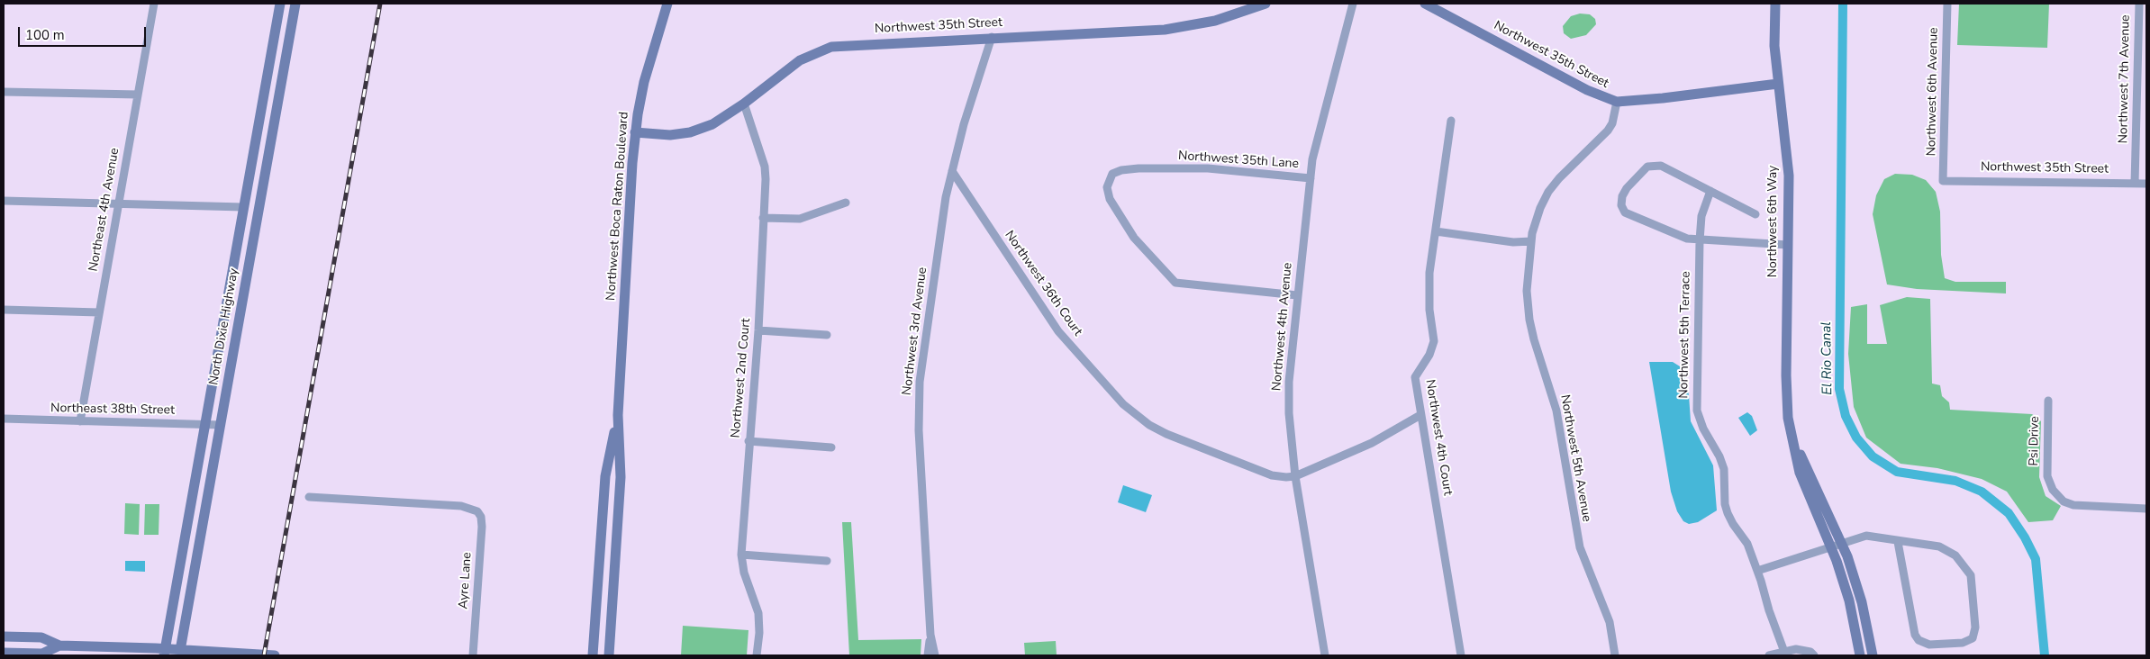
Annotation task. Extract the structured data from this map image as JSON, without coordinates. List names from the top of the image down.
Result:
{
  "streets": {
    "street": [
      "Northwest 35th Street",
      "Northwest 7th Avenue",
      "Northwest 6th Avenue",
      "Northwest 35th Lane",
      "Northwest Boca Raton Boulevard",
      "Northeast 4th Avenue",
      "Northwest 6th Way",
      "Northwest 36th Court",
      "North Dixie Highway",
      "Northwest 4th Avenue",
      "Northwest 3rd Avenue",
      "Northwest 5th Terrace",
      "Northwest 2nd Court",
      "Northeast 38th Street",
      "Northwest 4th Court",
      "Psi Drive",
      "Northwest 5th Avenue",
      "Ayre Lane"
    ]
  },
  "crossings": [
    ["Northwest 35th Street", "Northwest 7th Avenue"],
    ["Northwest 35th Street", "Northwest 6th Avenue"],
    ["Northwest 35th Street", "Northwest Boca Raton Boulevard"],
    ["Northwest 35th Street", "Northwest 6th Way"],
    ["Northwest 35th Street", "Northwest 3rd Avenue"],
    ["Northwest 35th Street", "Northwest 2nd Court"],
    ["Northwest 35th Street", "Northwest 5th Avenue"],
    ["Northwest 35th Lane", "Northwest 4th Avenue"],
    ["Northeast 4th Avenue", "Northeast 38th Street"],
    ["Northwest 36th Court", "Northwest 4th Avenue"],
    ["Northwest 36th Court", "Northwest 3rd Avenue"],
    ["North Dixie Highway", "Northeast 38th Street"]
  ],
  "water": ["El Rio Canal"],
  "scale_bar": "100 m"
}
